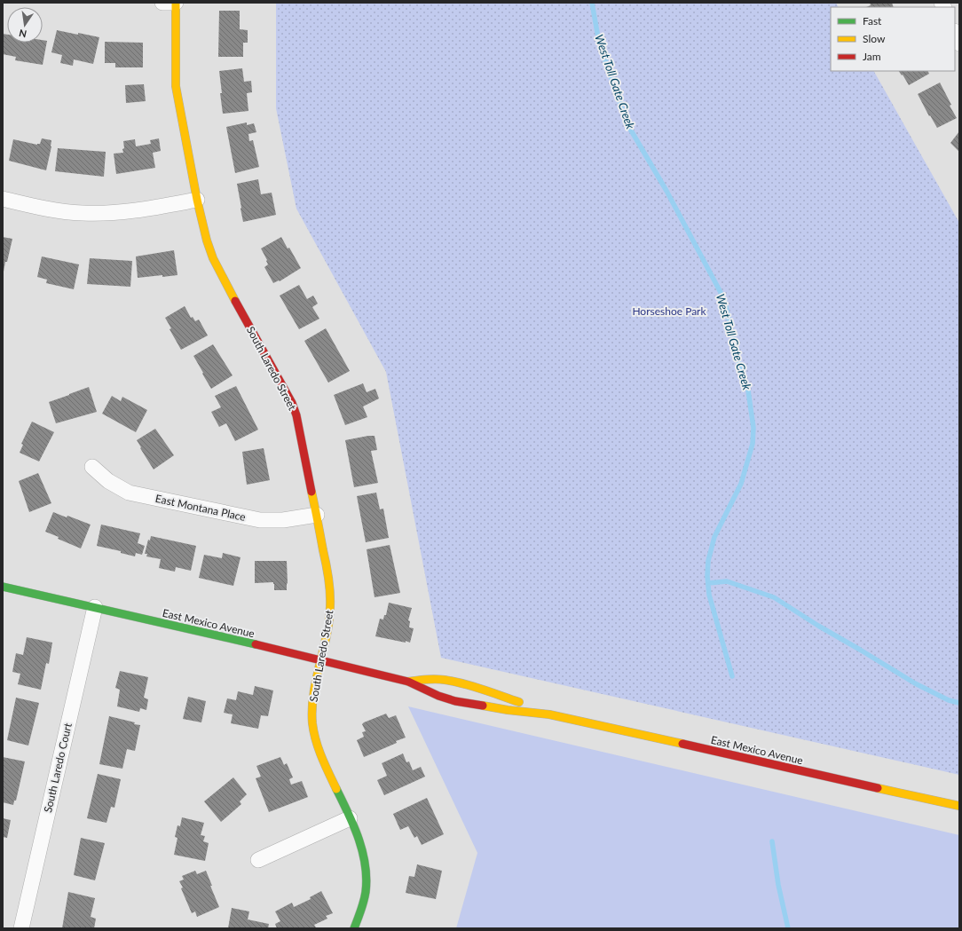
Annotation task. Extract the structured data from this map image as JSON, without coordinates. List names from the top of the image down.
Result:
{
  "streets": {
    "street": [
      "South Laredo Street",
      "East Montana Place",
      "East Mexico Avenue",
      "South Laredo Court"
    ]
  },
  "crossings": [
    ["South Laredo Street", "East Montana Place"],
    ["South Laredo Street", "East Mexico Avenue"],
    ["East Mexico Avenue", "South Laredo Court"]
  ],
  "water": ["West Toll Gate Creek"],
  "parks": ["Horseshoe Park"],
  "legend": ["Fast", "Slow", "Jam"],
  "north": "bottom"
}
